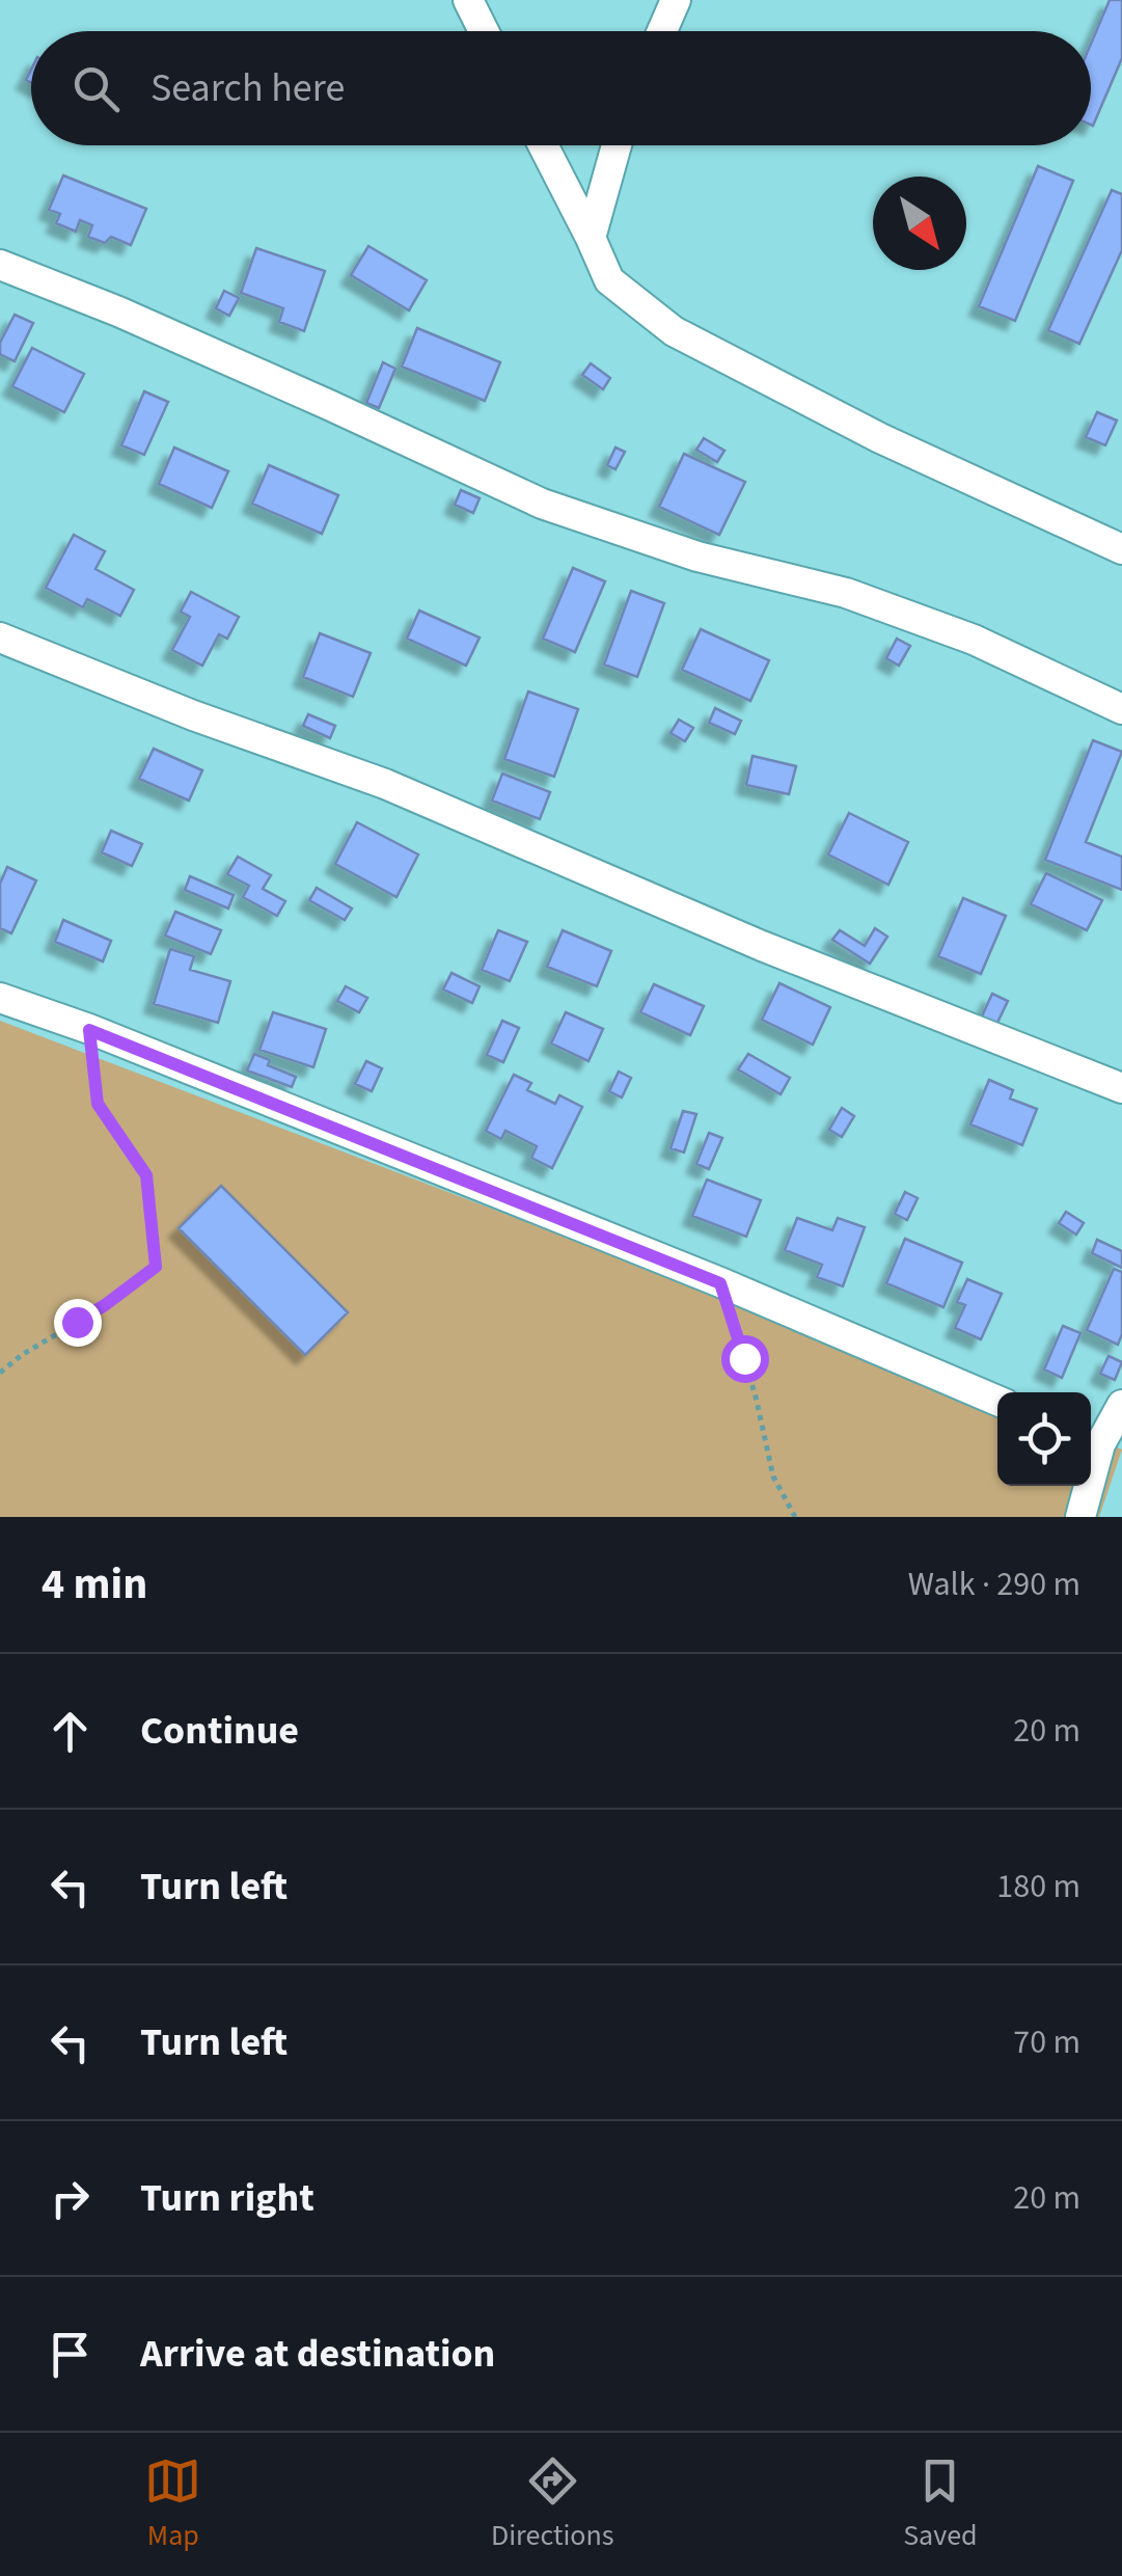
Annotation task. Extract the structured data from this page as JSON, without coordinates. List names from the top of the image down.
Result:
{
  "north": "bottom right",
  "page": {
    "search": "Search here",
    "heading": ["4 min", "Walk · 290 m"],
    "list": [
      ["Continue", "20 m"],
      ["Turn left", "180 m"],
      ["Turn left", "70 m"],
      ["Turn right", "20 m"],
      "Arrive at destination"
    ],
    "nav": ["Map", "Directions", "Saved"]
  }
}
